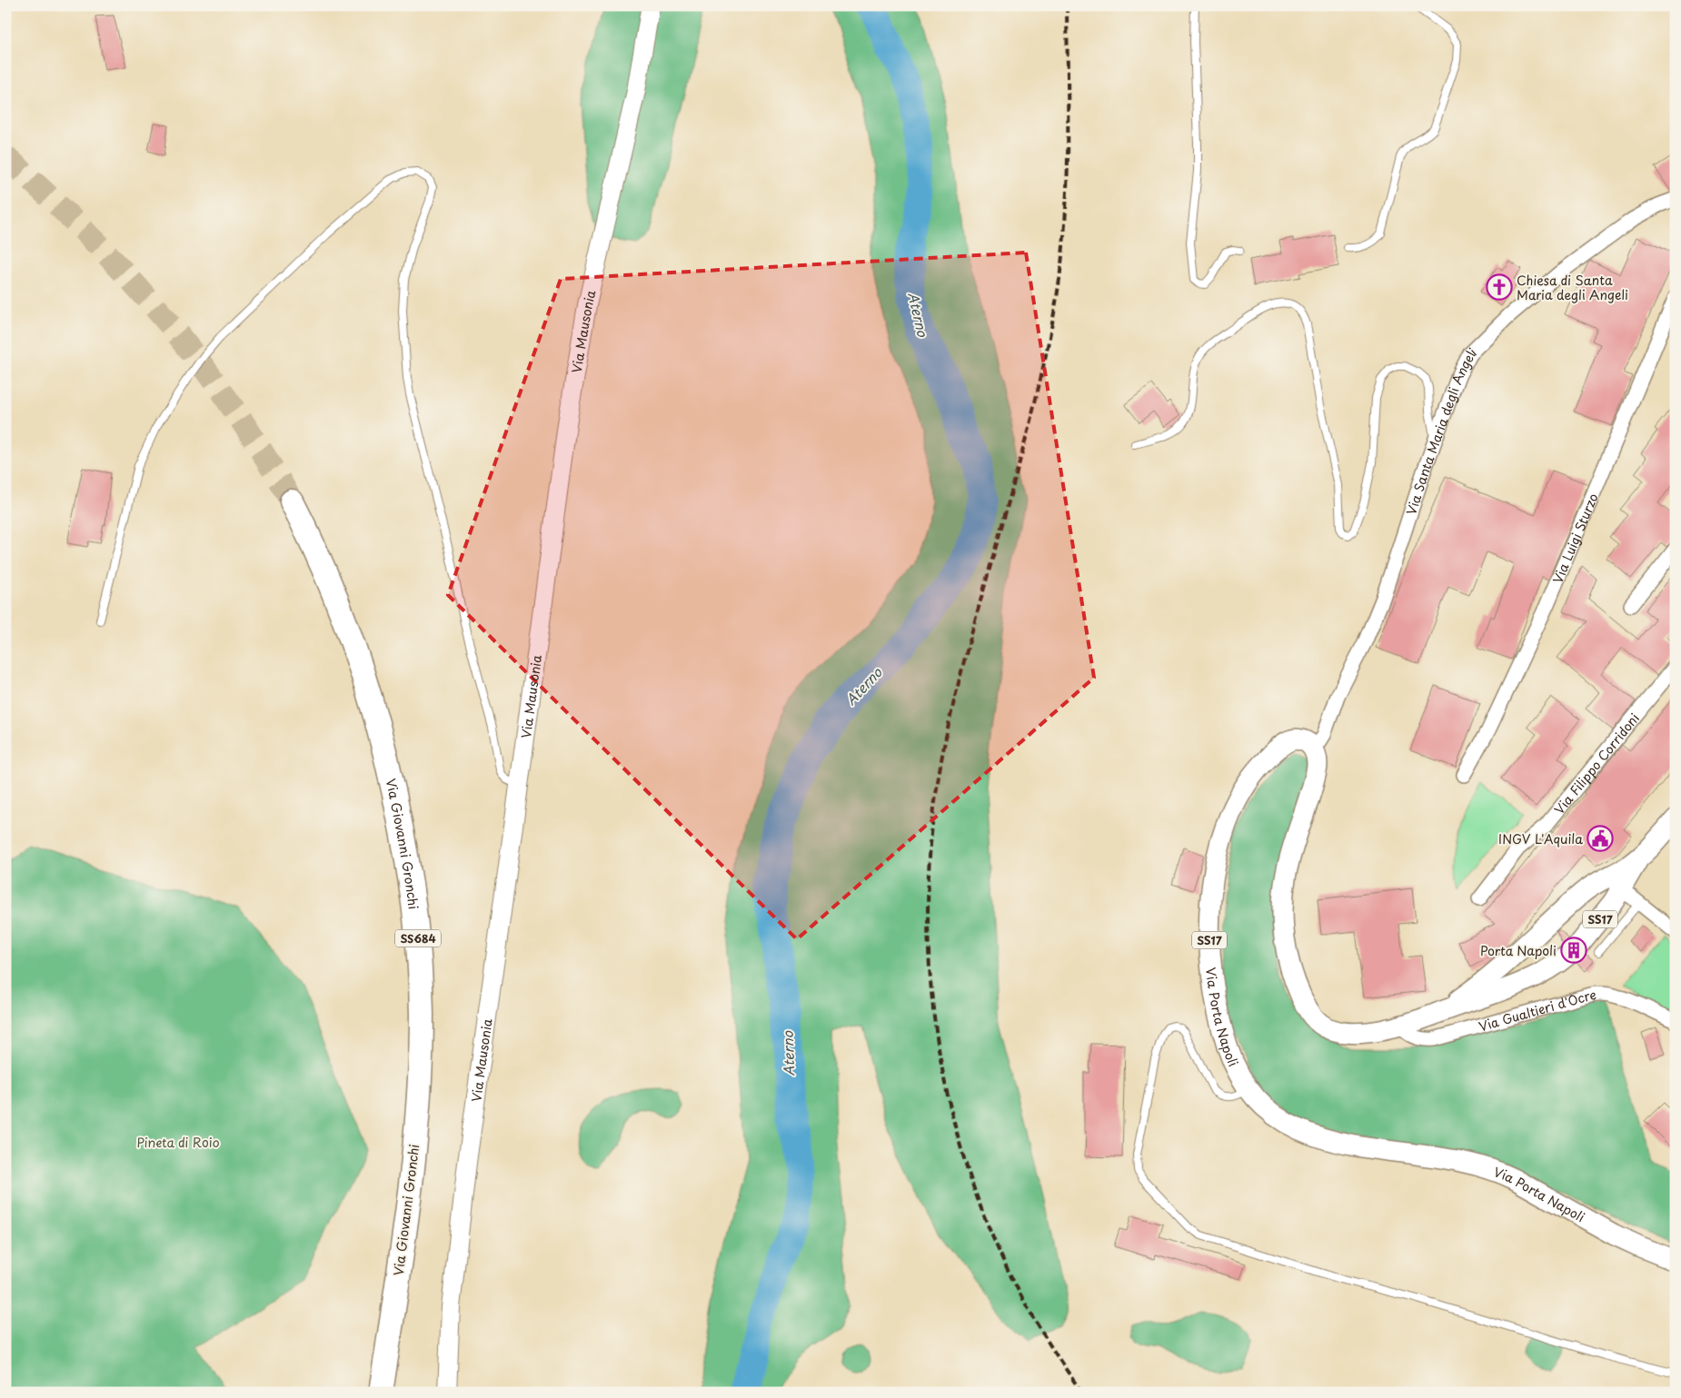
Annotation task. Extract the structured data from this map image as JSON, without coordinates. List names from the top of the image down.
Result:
{
  "streets": {
    "highway": ["Via Giovanni Gronchi", "SS684"],
    "main road": ["Via Mausonia", "SS17", "Via Porta Napoli"],
    "street": [
      "Via Santa Maria degli Angeli",
      "Via Luigi Sturzo",
      "Via Filippo Corridoni",
      "Via Gualtieri d'Ocre"
    ]
  },
  "crossings": [
    ["Via Santa Maria degli Angeli", "SS17"],
    ["Via Santa Maria degli Angeli", "Via Porta Napoli"],
    ["SS17", "Via Gualtieri d'Ocre"],
    ["SS17", "Via Porta Napoli"]
  ],
  "water": ["Aterno"],
  "parks": ["Pineta di Roio"],
  "places": {
    "church": ["Chiesa di Santa Maria degli Angeli"],
    "public building": ["INGV L'Aquila"],
    "building": ["Porta Napoli"]
  }
}
